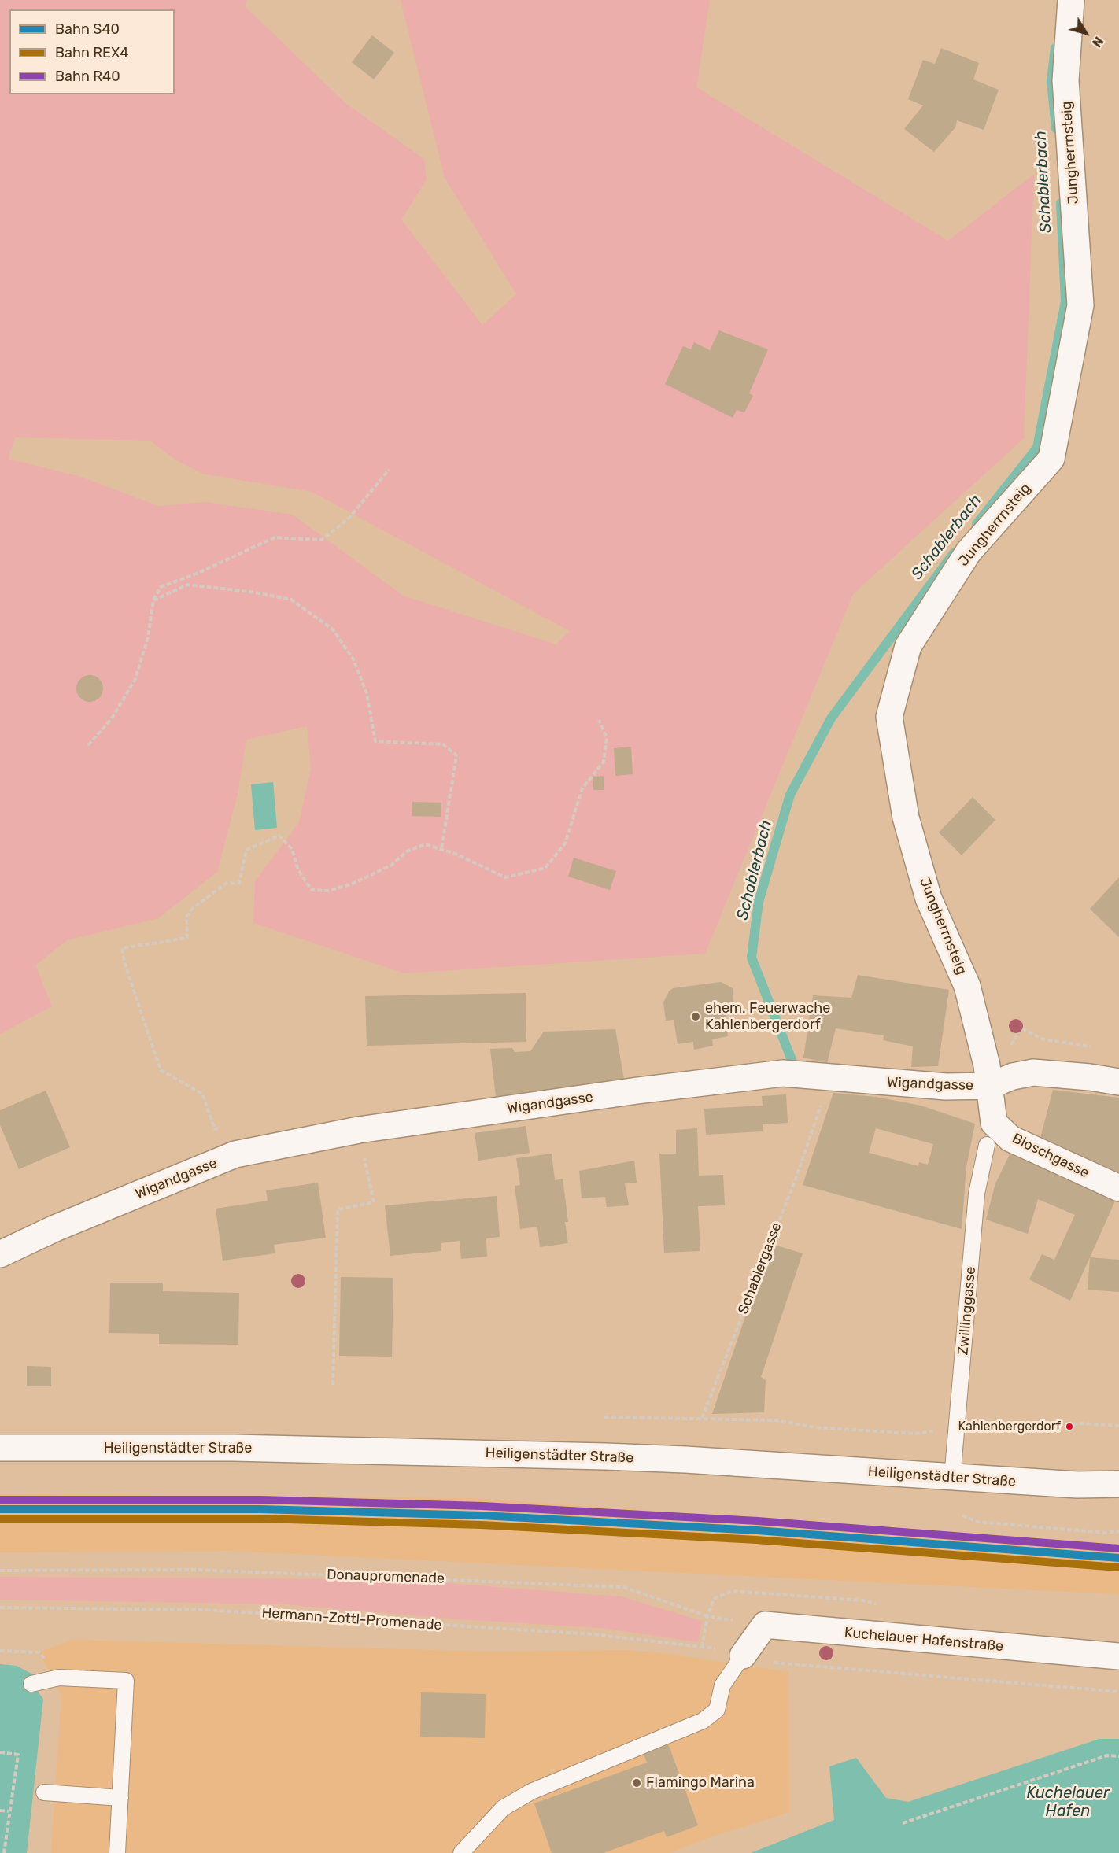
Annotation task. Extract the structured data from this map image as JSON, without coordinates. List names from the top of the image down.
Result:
{
  "streets": {
    "street": [
      "Jungherrnsteig",
      "Wigandgasse",
      "Bloschgasse",
      "Heiligenstädter Straße",
      "Kuchelauer Hafenstraße"
    ],
    "lane": ["Zwillinggasse"],
    "path": ["Schablergasse", "Donaupromenade", "Hermann-Zottl-Promenade"]
  },
  "crossings": [
    ["Jungherrnsteig", "Wigandgasse"],
    ["Jungherrnsteig", "Bloschgasse"],
    ["Wigandgasse", "Bloschgasse"],
    ["Zwillinggasse", "Heiligenstädter Straße"],
    ["Donaupromenade", "Kuchelauer Hafenstraße"]
  ],
  "water": ["Schablerbach", "Kuchelauer Hafen"],
  "places": ["ehem. Feuerwache Kahlenbergerdorf", "Kahlenbergerdorf", "Flamingo Marina"],
  "lines": ["rail line R40", "rail line S40", "rail line REX4"],
  "legend": ["Bahn S40", "Bahn REX4", "Bahn R40"],
  "north": "bottom right"
}
